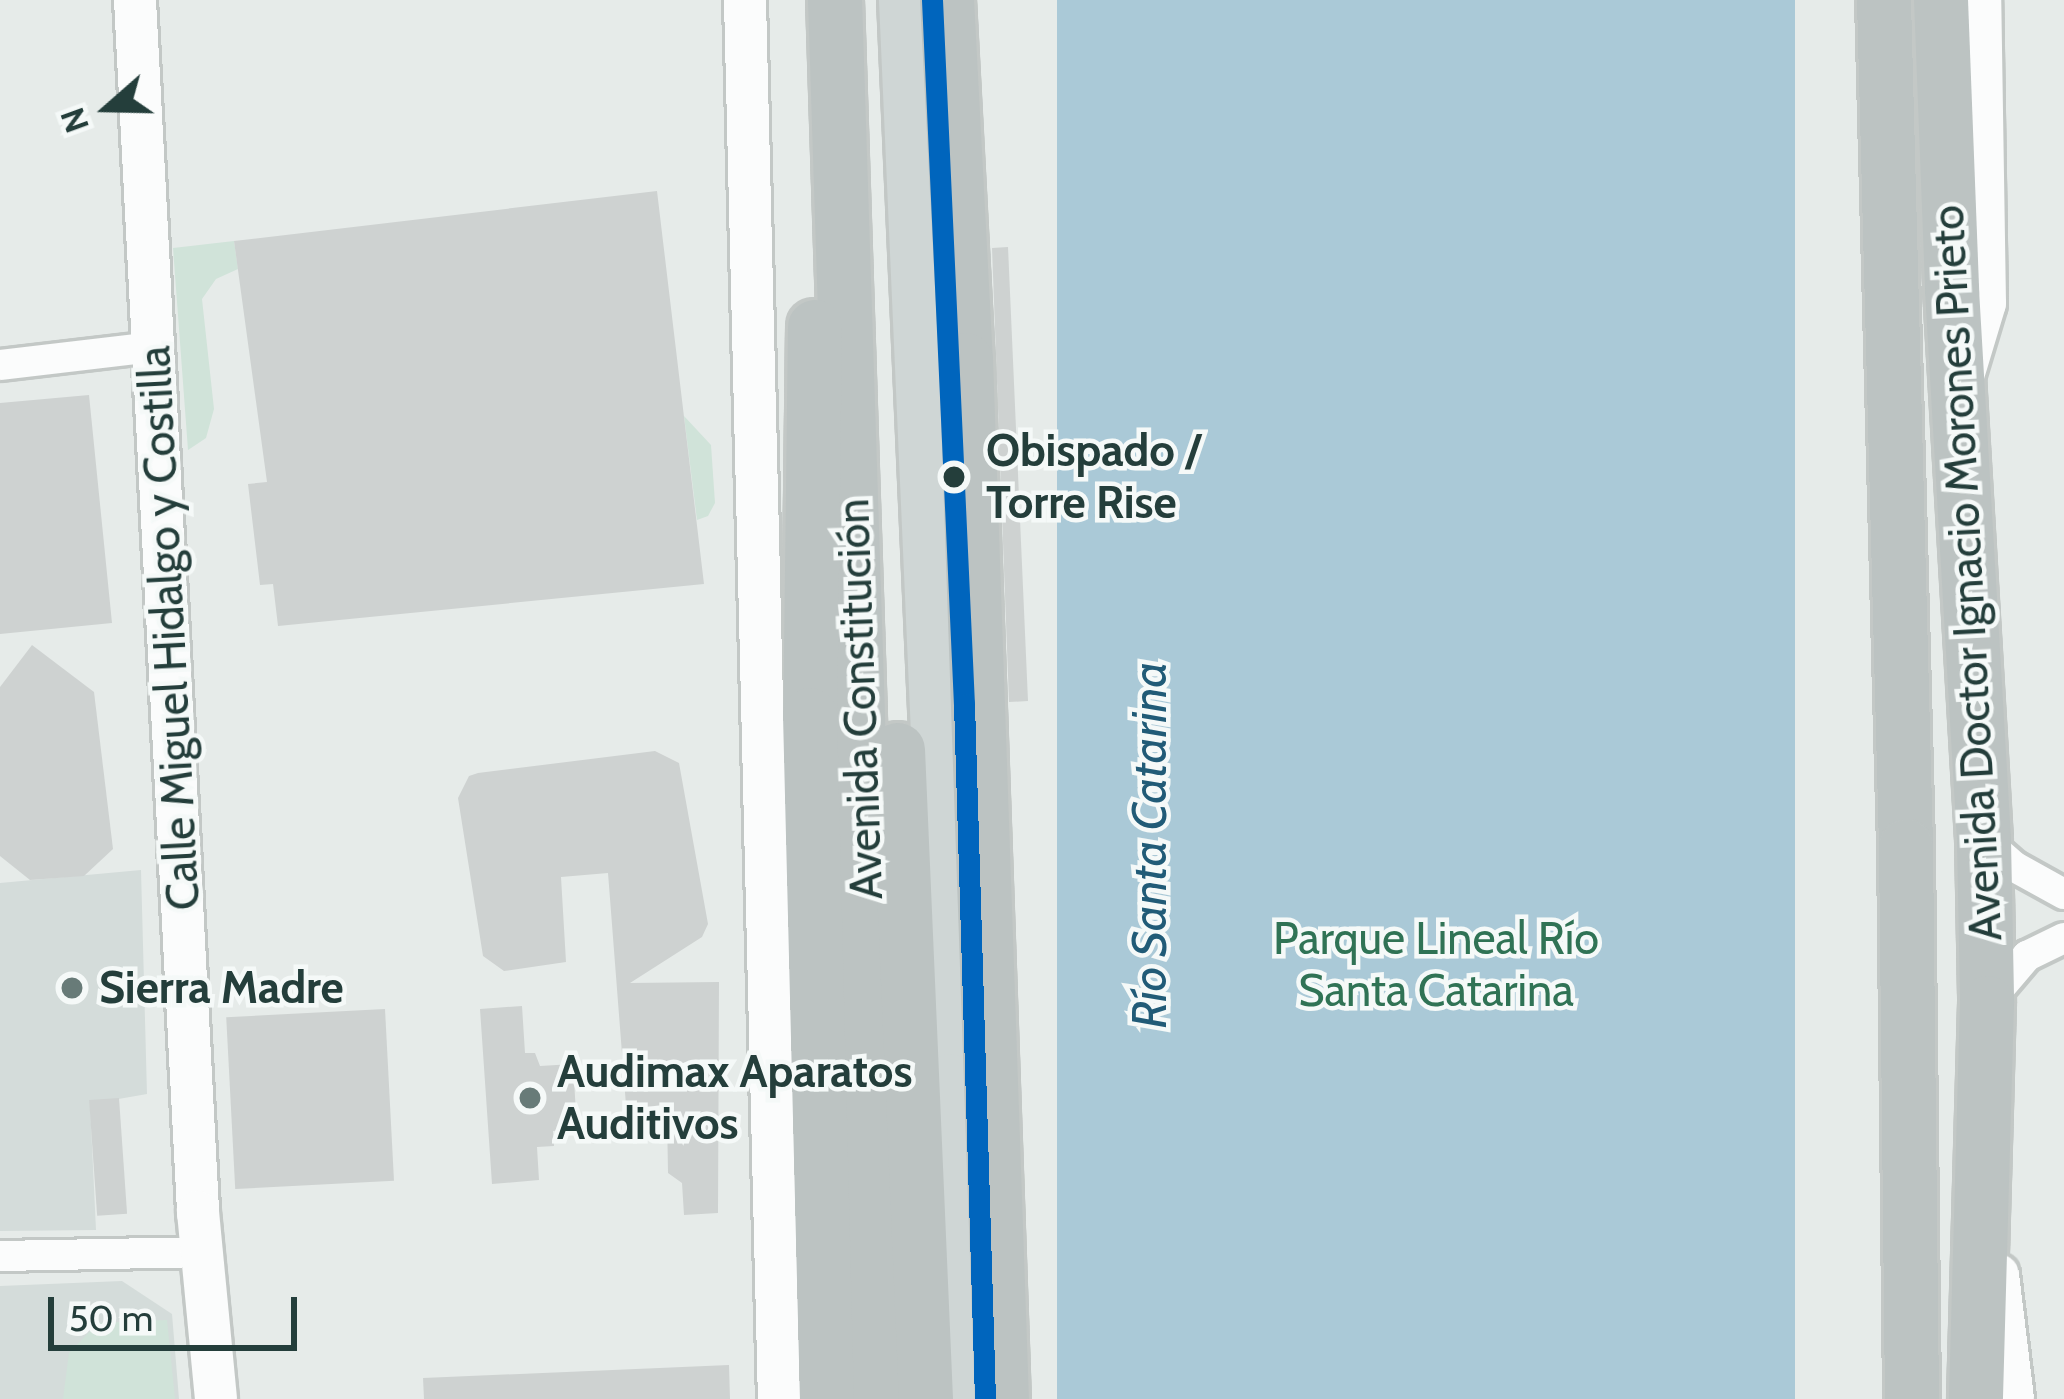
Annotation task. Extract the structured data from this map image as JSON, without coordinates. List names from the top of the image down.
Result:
{
  "streets": {
    "highway": ["Avenida Doctor Ignacio Morones Prieto", "Avenida Constitución"],
    "street": ["Calle Miguel Hidalgo y Costilla"]
  },
  "water": ["Río Santa Catarina"],
  "parks": ["Parque Lineal Río Santa Catarina"],
  "places": ["Obispado / Torre Rise", "Sierra Madre", "Audimax Aparatos Auditivos"],
  "scale_bar": "50 m",
  "north": "left"
}
